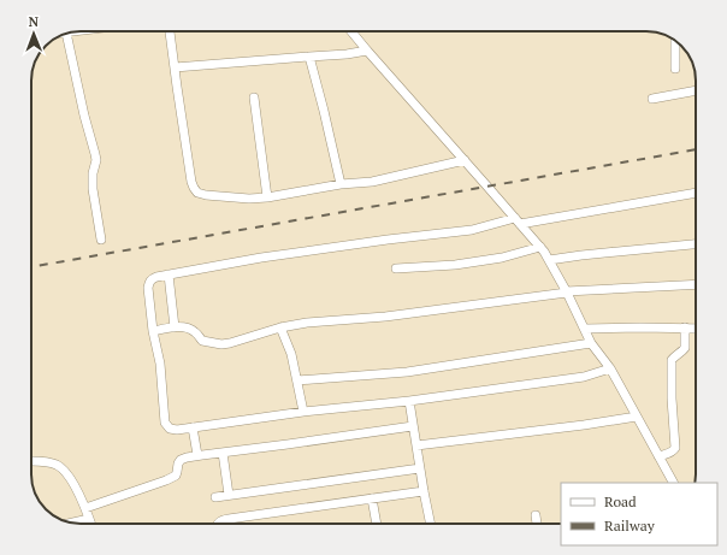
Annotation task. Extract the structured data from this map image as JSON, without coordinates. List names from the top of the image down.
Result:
{
  "legend": ["Road", "Railway"],
  "north": "top"
}
